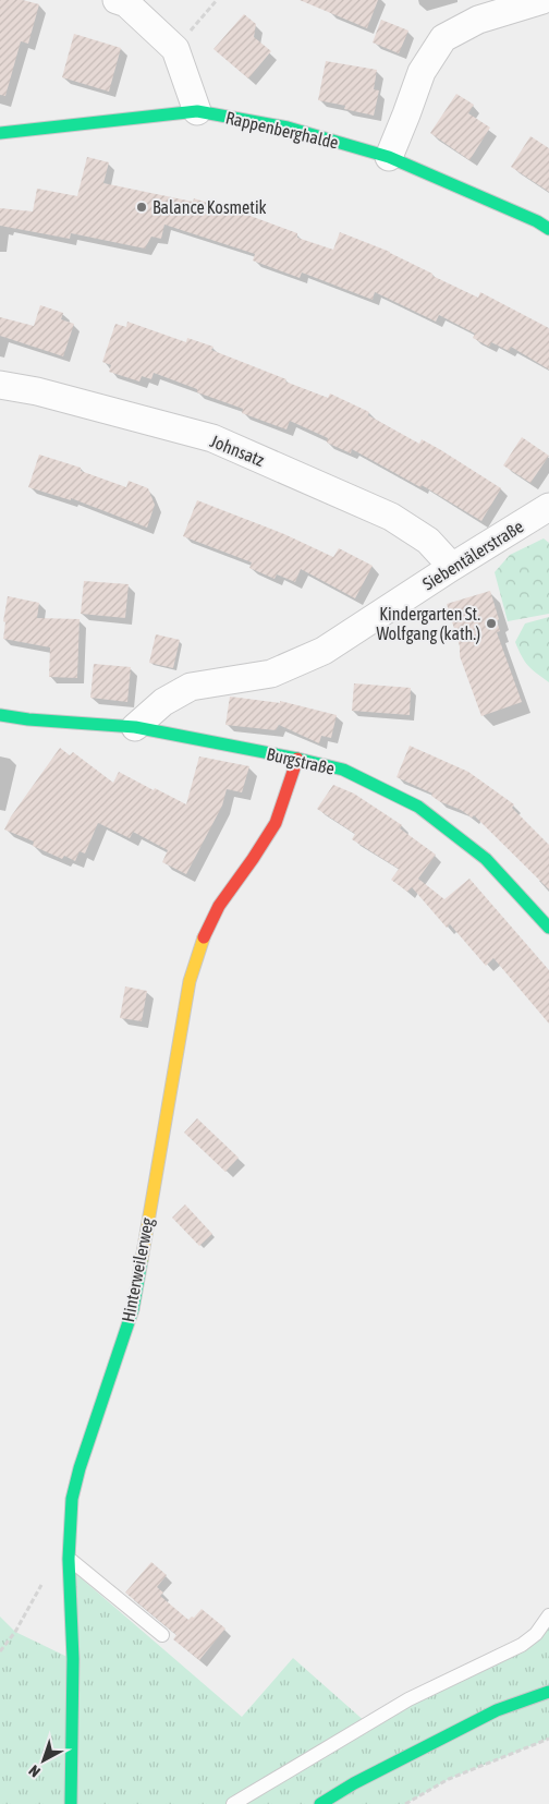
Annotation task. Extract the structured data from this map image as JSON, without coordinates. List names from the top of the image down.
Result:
{
  "streets": {
    "street": [
      "Rappenberghalde",
      "Johnsatz",
      "Siebentälerstraße",
      "Burgstraße",
      "Hinterweilerweg"
    ]
  },
  "crossings": [
    ["Johnsatz", "Siebentälerstraße"],
    ["Siebentälerstraße", "Burgstraße"],
    ["Burgstraße", "Hinterweilerweg"]
  ],
  "places": ["Balance Kosmetik", "Kindergarten St. Wolfgang (kath.)"],
  "north": "bottom left"
}
